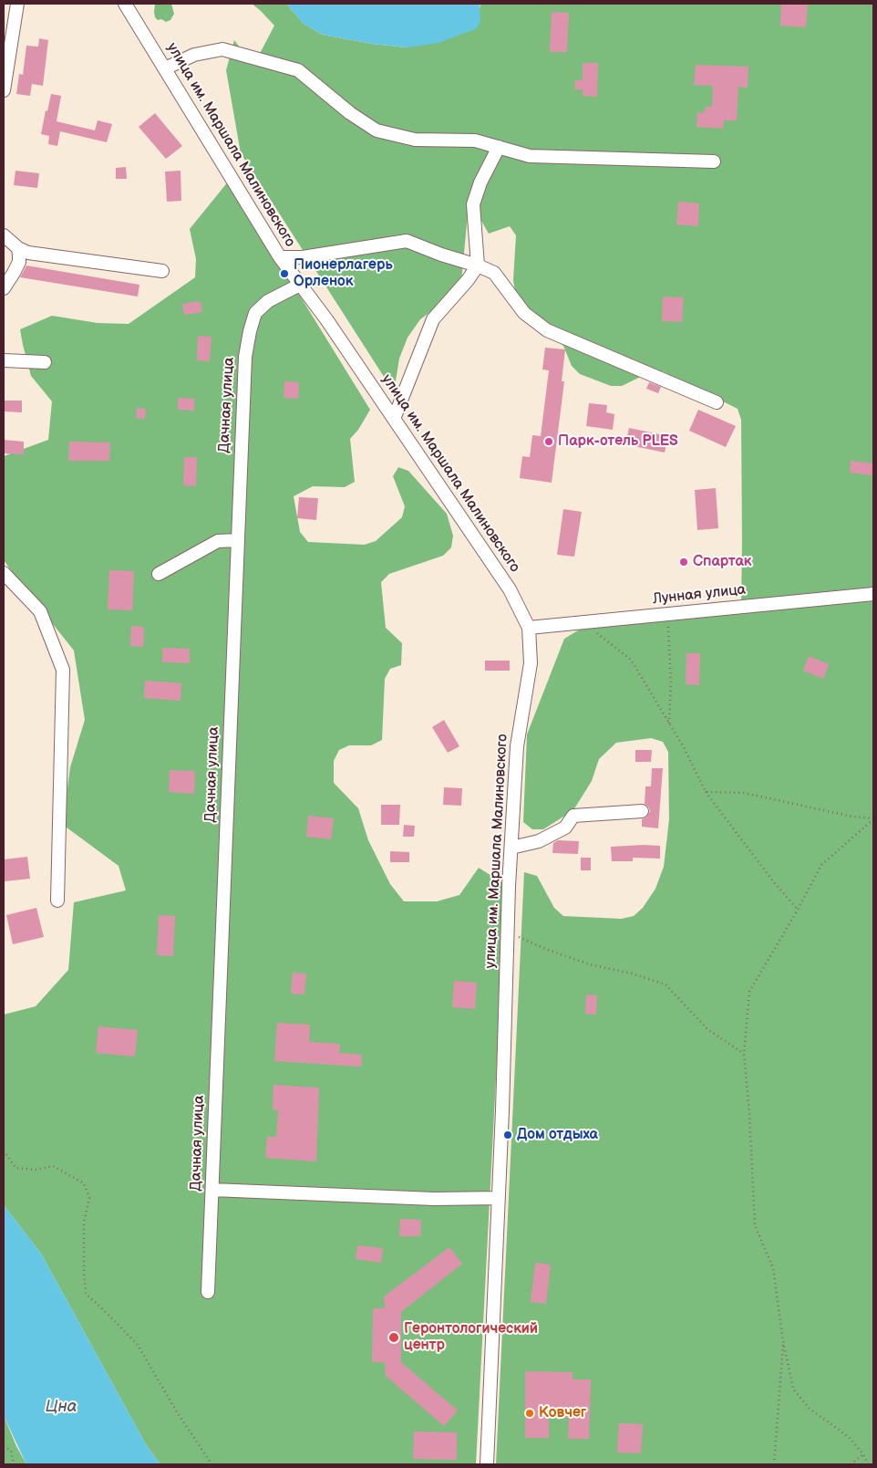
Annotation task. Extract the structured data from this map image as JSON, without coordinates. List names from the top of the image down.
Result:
{
  "streets": {
    "street": ["улица им. Маршала Малиновского", "Дачная улица", "Лунная улица"]
  },
  "crossings": [
    ["улица им. Маршала Малиновского", "Дачная улица"],
    ["улица им. Маршала Малиновского", "Лунная улица"]
  ],
  "water": ["Цна"],
  "places": [
    "Пионерлагерь Орленок",
    "Парк-отель PLES",
    "Спартак",
    "Дом отдыха",
    "Геронтологический центр",
    "Ковчег"
  ]
}
